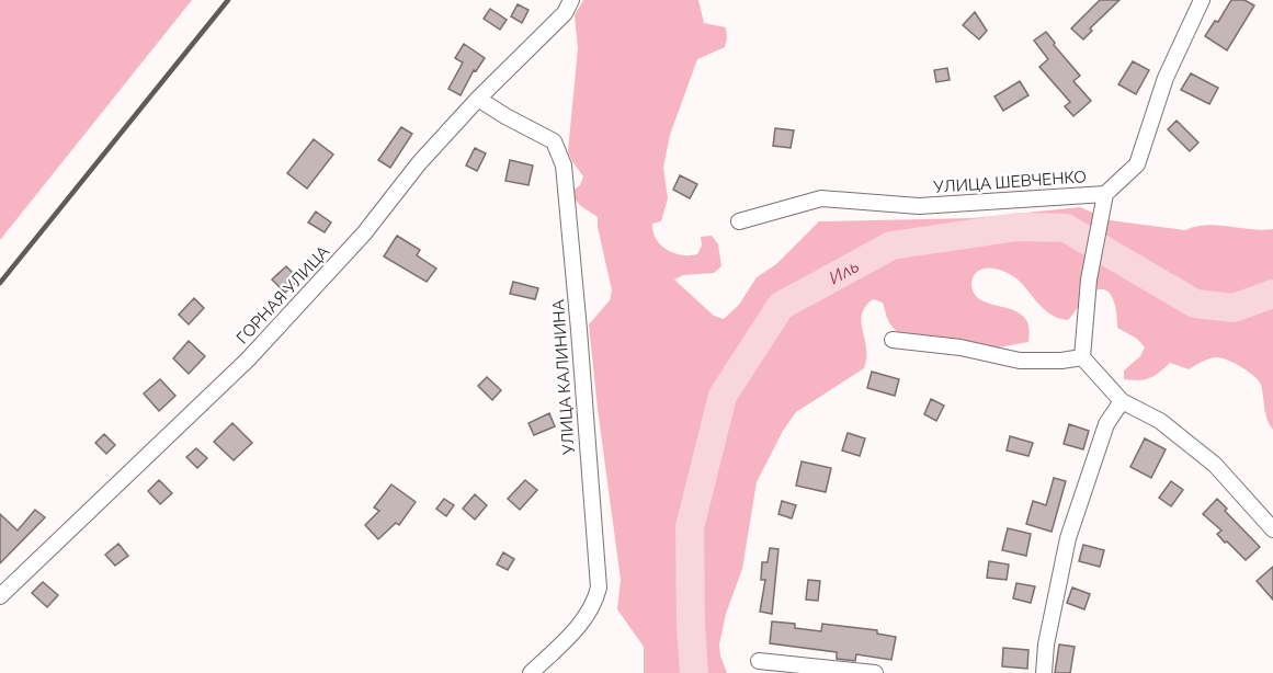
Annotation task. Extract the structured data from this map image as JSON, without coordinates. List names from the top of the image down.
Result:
{
  "streets": {
    "street": ["УЛИЦА ШЕВЧЕНКО", "ГОРНАЯ УЛИЦА", "УЛИЦА КАЛИНИНА"]
  },
  "crossings": [
    ["ГОРНАЯ УЛИЦА", "УЛИЦА КАЛИНИНА"]
  ],
  "water": ["Иль"]
}
